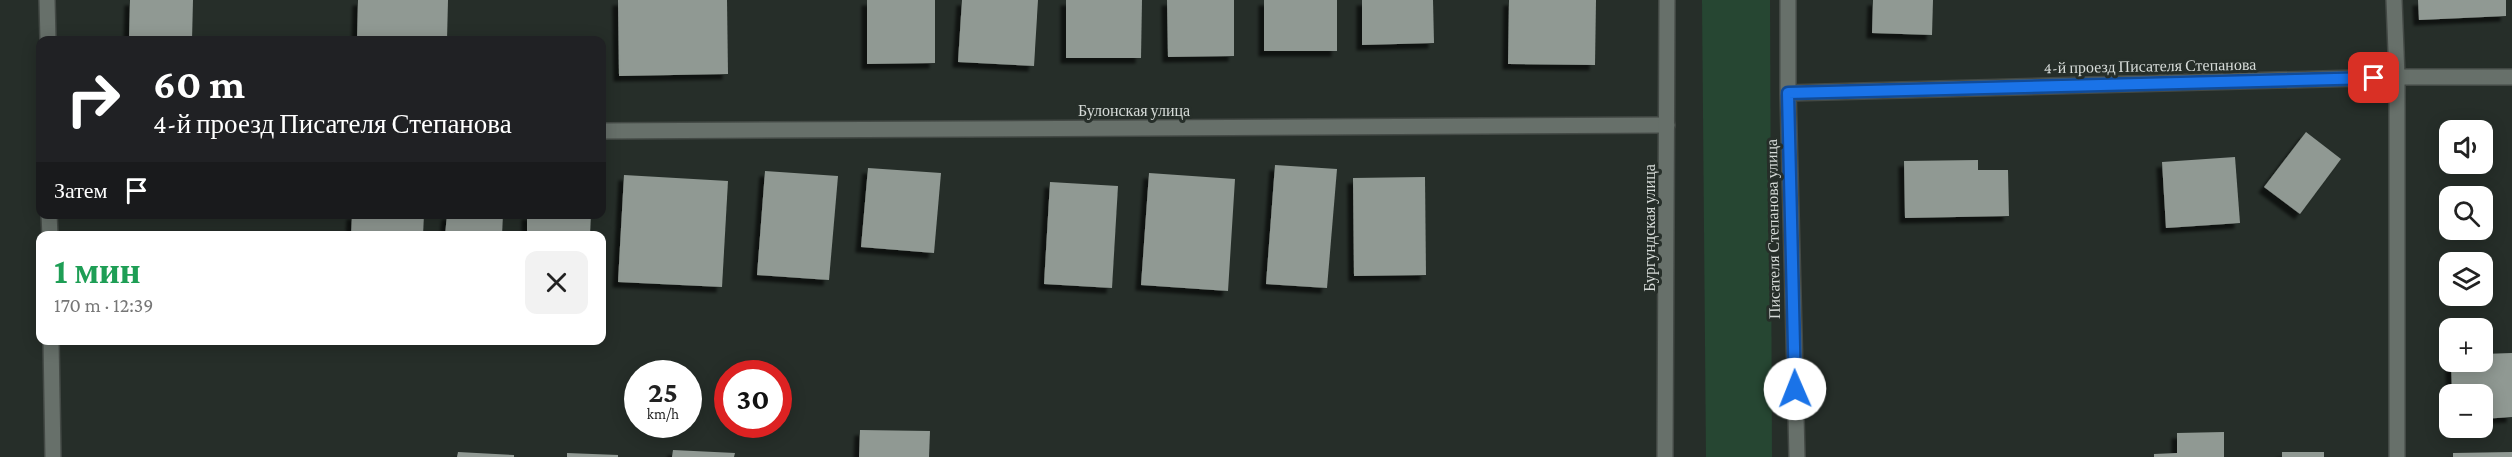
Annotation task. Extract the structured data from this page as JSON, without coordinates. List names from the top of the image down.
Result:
{
  "streets": {
    "street": [
      "4-й проезд Писателя Степанова",
      "Булонская улица",
      "Бургундская улица",
      "Писателя Степанова улица"
    ]
  },
  "crossings": [
    ["4-й проезд Писателя Степанова", "Писателя Степанова улица"],
    ["Булонская улица", "Бургундская улица"]
  ],
  "page": {
    "turn": ["60 m", "4-й проезд Писателя Степанова"],
    "map_buttons": ["+", "−"],
    "then": "Затем",
    "heading": ["1 мин", "170 m · 12:39"],
    "speed": "25 km/h",
    "limit": "30"
  }
}
